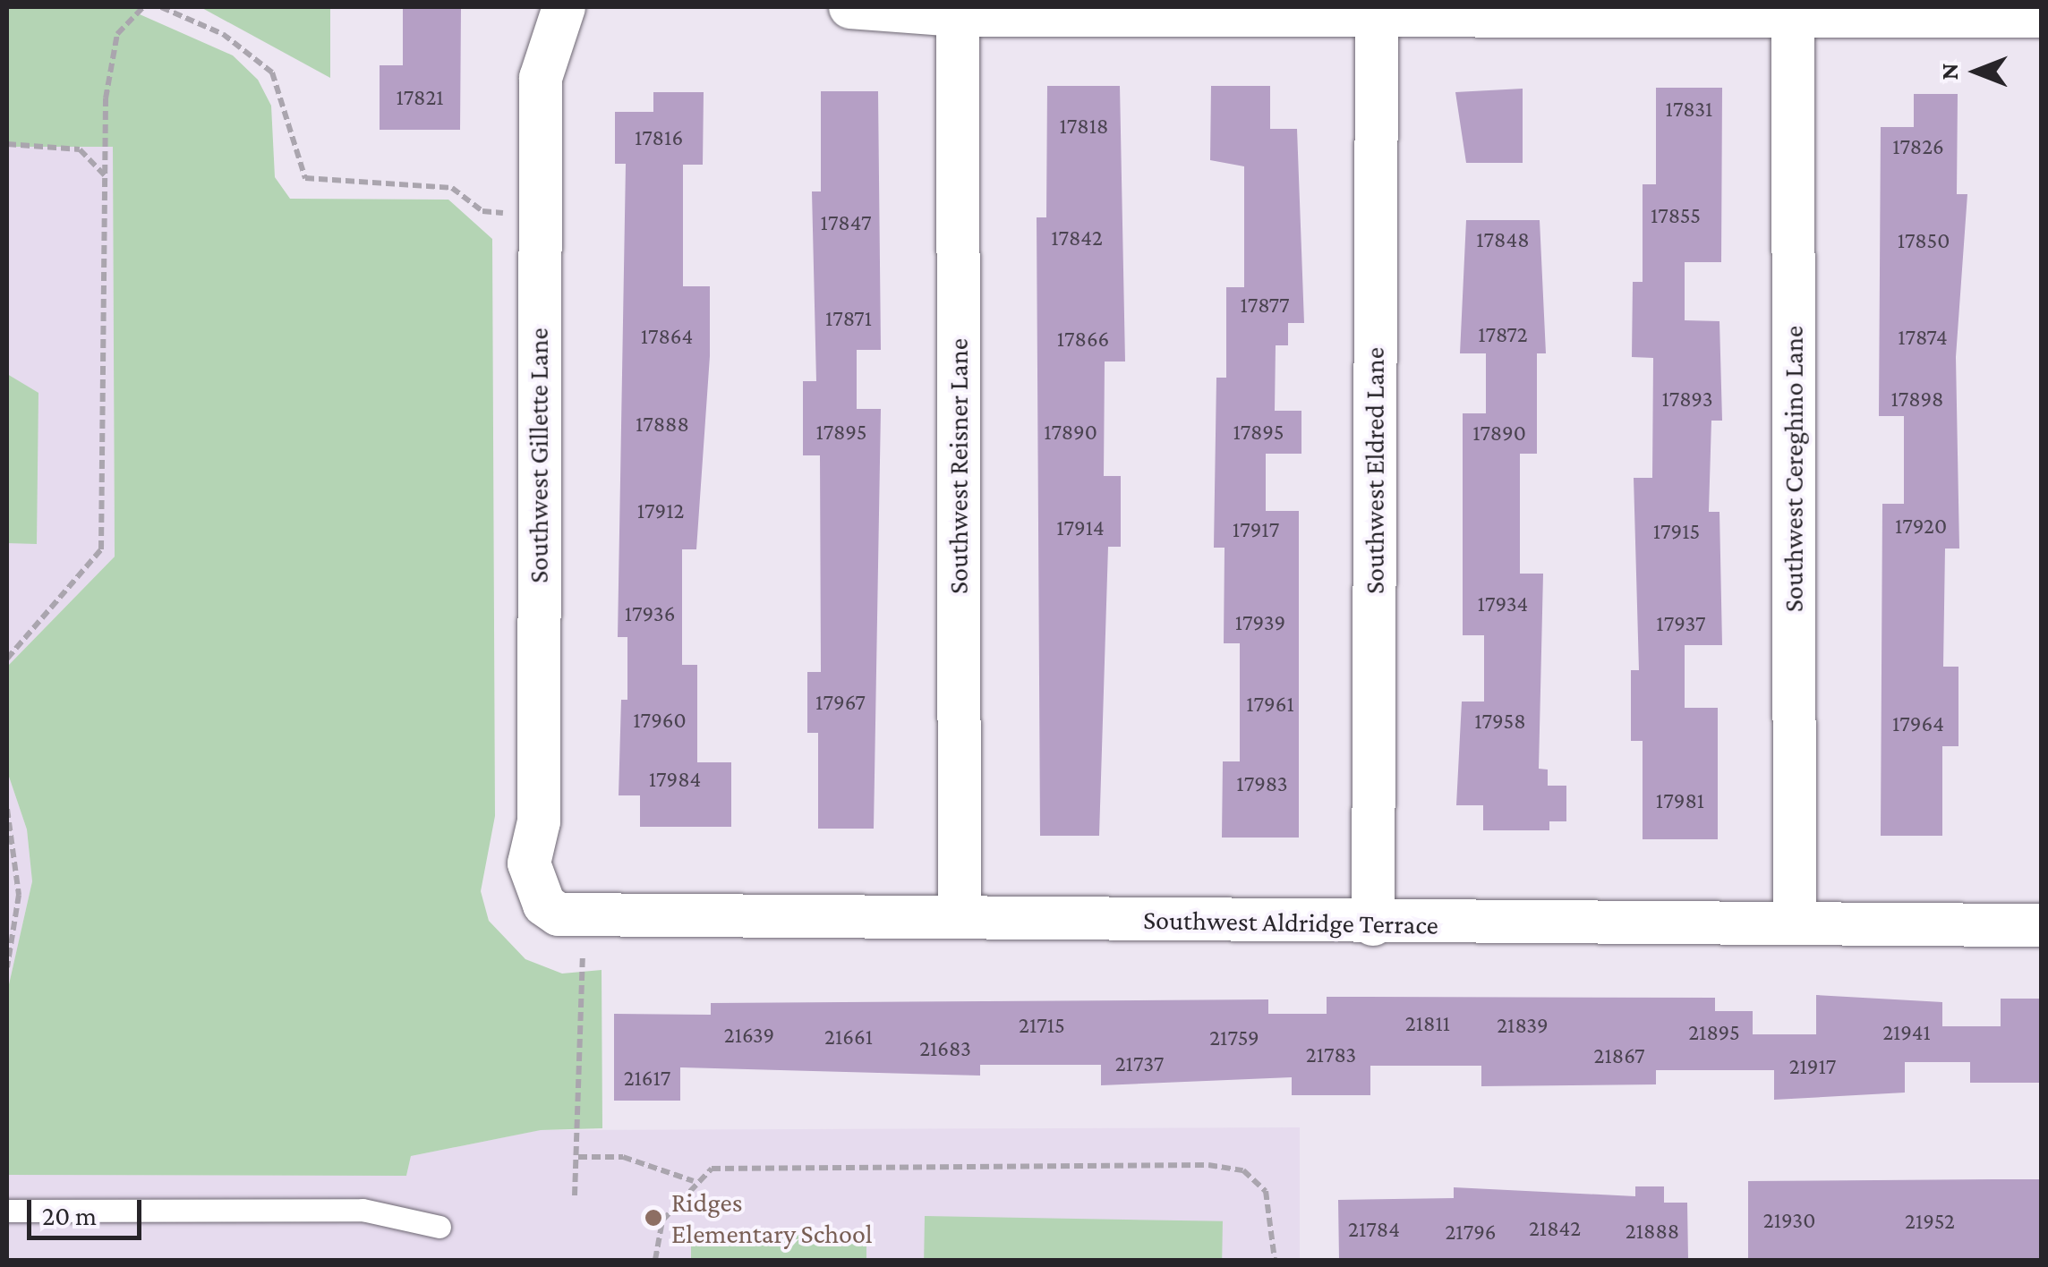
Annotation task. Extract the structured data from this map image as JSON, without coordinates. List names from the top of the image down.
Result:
{
  "streets": {
    "street": [
      "Southwest Gillette Lane",
      "Southwest Reisner Lane",
      "Southwest Cereghino Lane",
      "Southwest Eldred Lane",
      "Southwest Aldridge Terrace"
    ]
  },
  "crossings": [
    ["Southwest Gillette Lane", "Southwest Aldridge Terrace"],
    ["Southwest Reisner Lane", "Southwest Aldridge Terrace"],
    ["Southwest Cereghino Lane", "Southwest Aldridge Terrace"],
    ["Southwest Eldred Lane", "Southwest Aldridge Terrace"]
  ],
  "places": ["Ridges Elementary School"],
  "house_numbers": [
    "17821",
    "17831",
    "17818",
    "17816",
    "17826",
    "17855",
    "17847",
    "17842",
    "17848",
    "17850",
    "17877",
    "17871",
    "17872",
    "17864",
    "17874",
    "17866",
    "17893",
    "17898",
    "17888",
    "17895",
    "17890",
    "17895",
    "17890",
    "17912",
    "17920",
    "17914",
    "17917",
    "17915",
    "17934",
    "17936",
    "17939",
    "17937",
    "17967",
    "17961",
    "17960",
    "17958",
    "17964",
    "17984",
    "17983",
    "17981",
    "21811",
    "21715",
    "21839",
    "21895",
    "21941",
    "21639",
    "21661",
    "21759",
    "21683",
    "21783",
    "21867",
    "21737",
    "21917",
    "21617",
    "21930",
    "21952",
    "21842",
    "21784",
    "21888",
    "21796"
  ],
  "scale_bar": "20 m",
  "north": "left"
}
